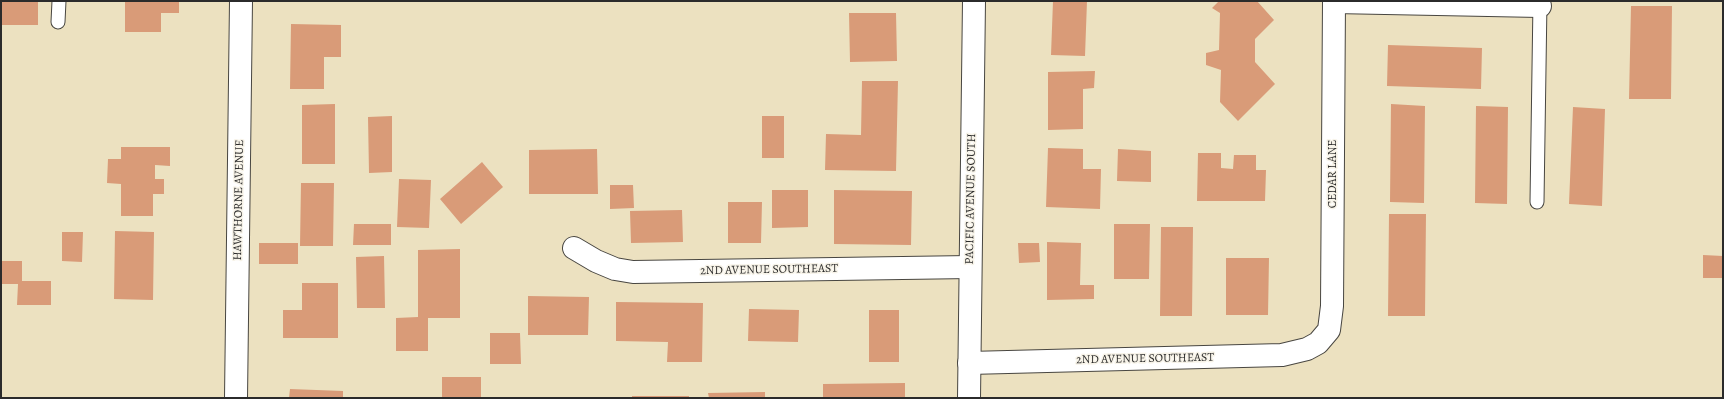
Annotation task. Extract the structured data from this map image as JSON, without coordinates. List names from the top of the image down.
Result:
{
  "streets": {
    "street": [
      "CEDAR LANE",
      "PACIFIC AVENUE SOUTH",
      "HAWTHORNE AVENUE",
      "2ND AVENUE SOUTHEAST"
    ]
  },
  "crossings": [
    ["CEDAR LANE", "2ND AVENUE SOUTHEAST"],
    ["PACIFIC AVENUE SOUTH", "2ND AVENUE SOUTHEAST"]
  ]
}
